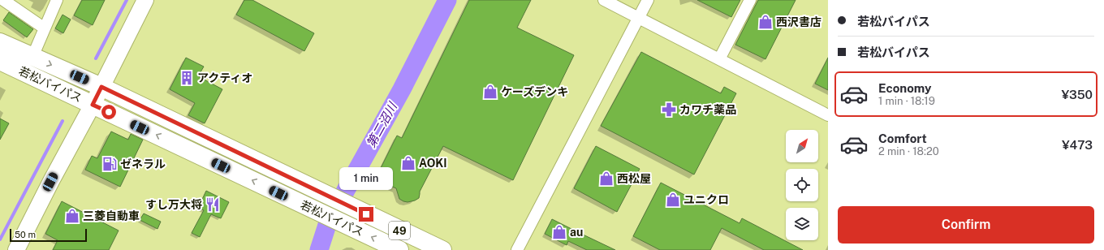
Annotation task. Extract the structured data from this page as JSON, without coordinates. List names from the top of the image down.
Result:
{
  "streets": {
    "highway": ["若松バイパス", "49"]
  },
  "water": ["第二沼川"],
  "places": {
    "shop": [
      "西沢書店",
      "ケーズデンキ",
      "AOKI",
      "西松屋",
      "ユニクロ",
      "三菱自動車",
      "au"
    ],
    "building": ["アクティオ"],
    "pharmacy": ["カワチ薬品"],
    "fuel station": ["ゼネラル"],
    "restaurant": ["すし万大将"]
  },
  "scale_bar": "50 m",
  "north": "top right",
  "page": {
    "banner": ["若松バイパス", "若松バイパス"],
    "list": [
      {
        "name": "Economy",
        "note": "1 min · 18:19",
        "value": "¥350"
      },
      {
        "name": "Comfort",
        "note": "2 min · 18:20",
        "value": "¥473"
      }
    ],
    "bubble": "1 min",
    "buttons": "Confirm",
    "scale": "50 m"
  }
}
